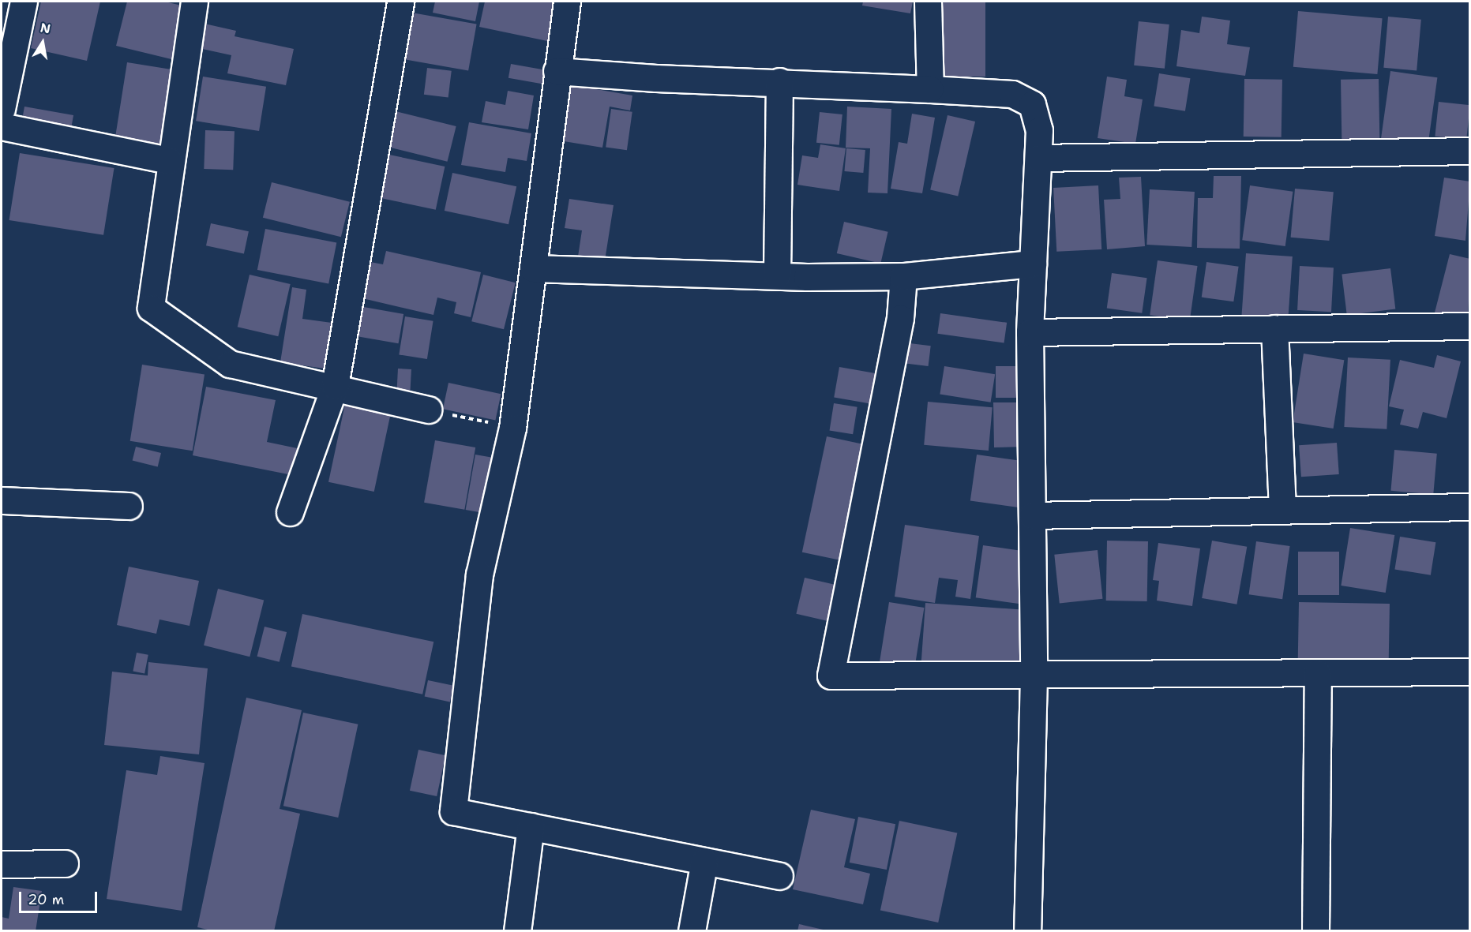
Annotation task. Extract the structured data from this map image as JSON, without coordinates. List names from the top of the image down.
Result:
{
  "scale_bar": "20 m",
  "north": "top"
}
